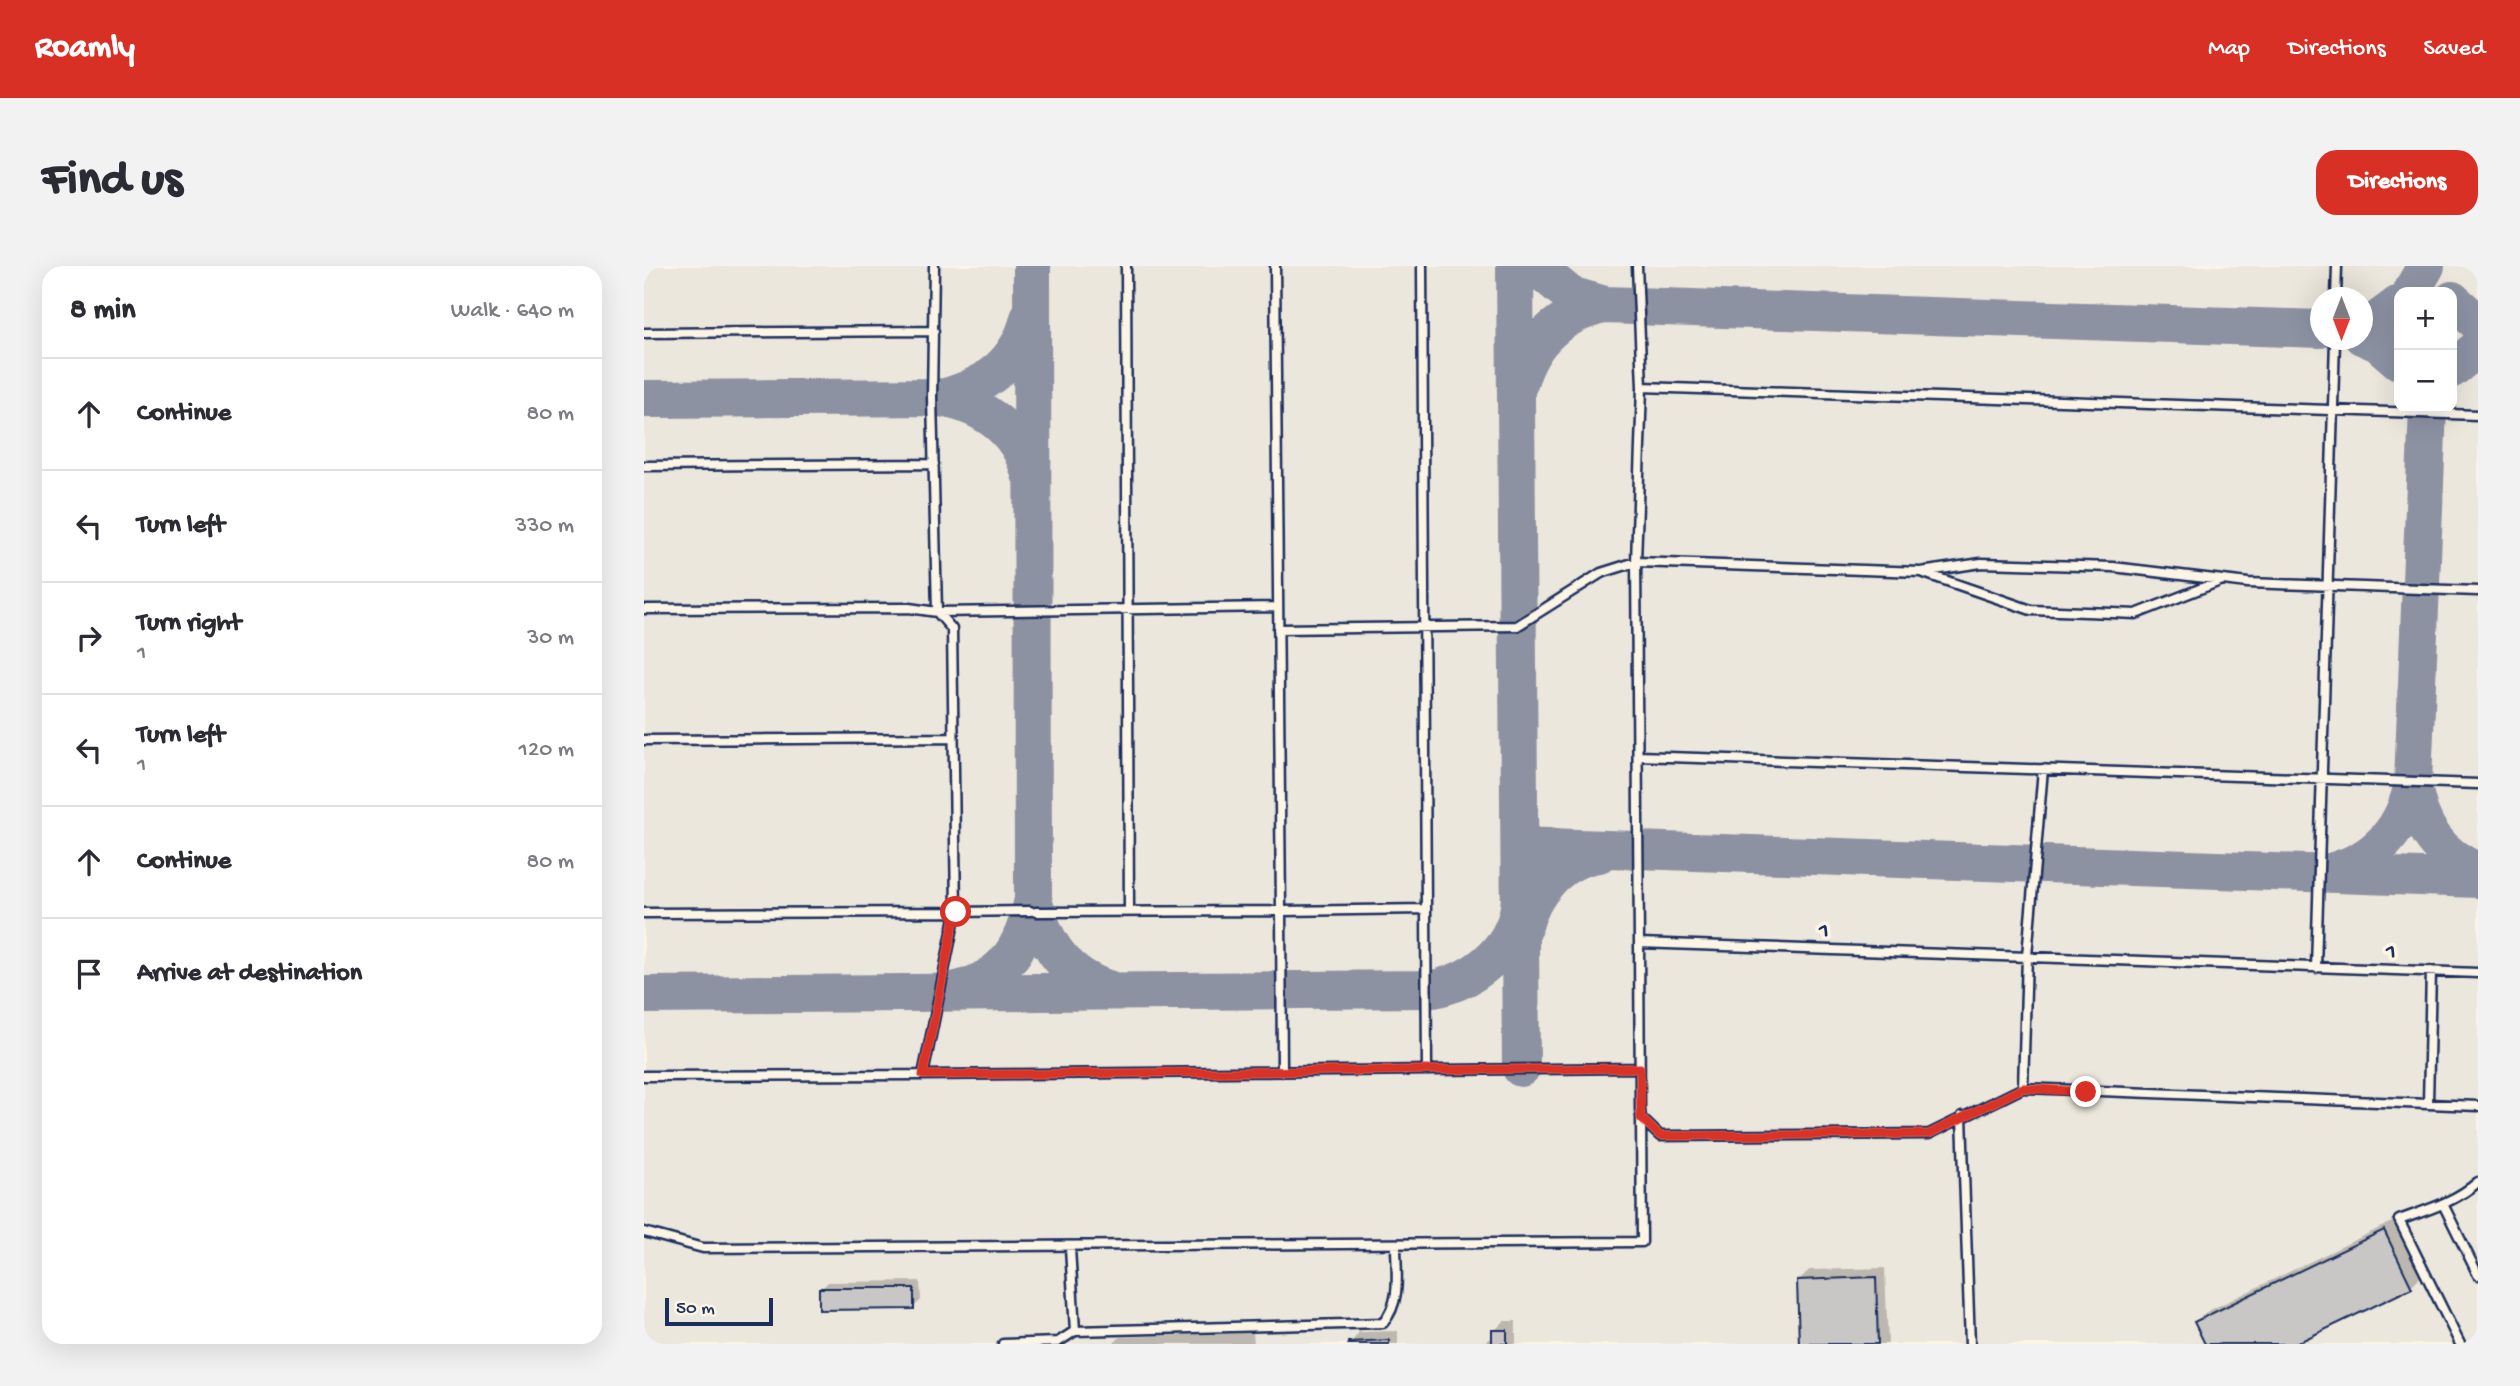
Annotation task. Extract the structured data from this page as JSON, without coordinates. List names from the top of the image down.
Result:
{
  "streets": {
    "lane": ["1"]
  },
  "scale_bar": "50 m",
  "north": "bottom",
  "page": {
    "header": "Roamly",
    "nav": ["Map", "Directions", "Saved"],
    "buttons": "Directions",
    "title": "Find us",
    "heading": ["8 min", "Walk · 640 m"],
    "map_buttons": ["+", "−"],
    "list": [
      ["Continue", "80 m"],
      ["Turn left", "330 m"],
      ["Turn right", "1", "30 m"],
      ["Turn left", "1", "120 m"],
      ["Continue", "80 m"],
      "Arrive at destination"
    ],
    "scale": "50 m"
  }
}
